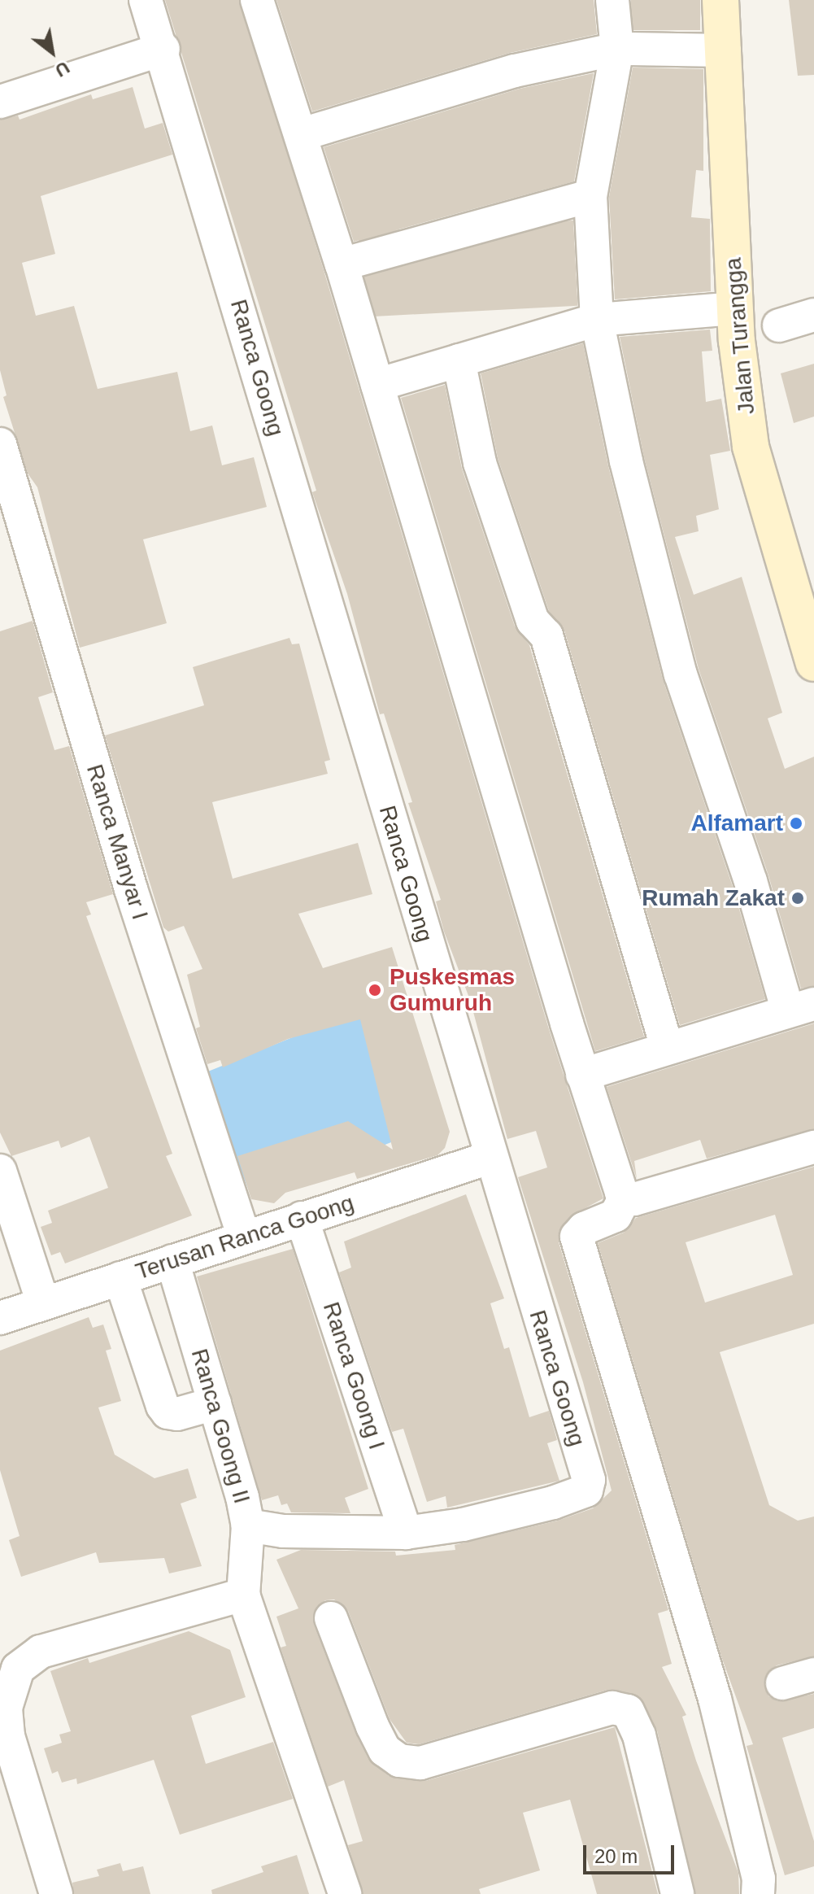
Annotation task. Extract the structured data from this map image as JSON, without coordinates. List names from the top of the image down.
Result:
{
  "streets": {
    "main road": ["Jalan Turangga"],
    "street": [
      "Ranca Goong",
      "Ranca Manyar I",
      "Terusan Ranca Goong",
      "Ranca Goong I",
      "Ranca Goong II"
    ]
  },
  "crossings": [
    ["Ranca Goong", "Terusan Ranca Goong"],
    ["Ranca Goong", "Ranca Goong I"],
    ["Ranca Goong", "Ranca Goong II"],
    ["Ranca Manyar I", "Terusan Ranca Goong"],
    ["Terusan Ranca Goong", "Ranca Goong I"],
    ["Terusan Ranca Goong", "Ranca Goong II"]
  ],
  "places": ["Alfamart", "Rumah Zakat", "Puskesmas Gumuruh"],
  "scale_bar": "20 m",
  "north": "bottom right"
}
